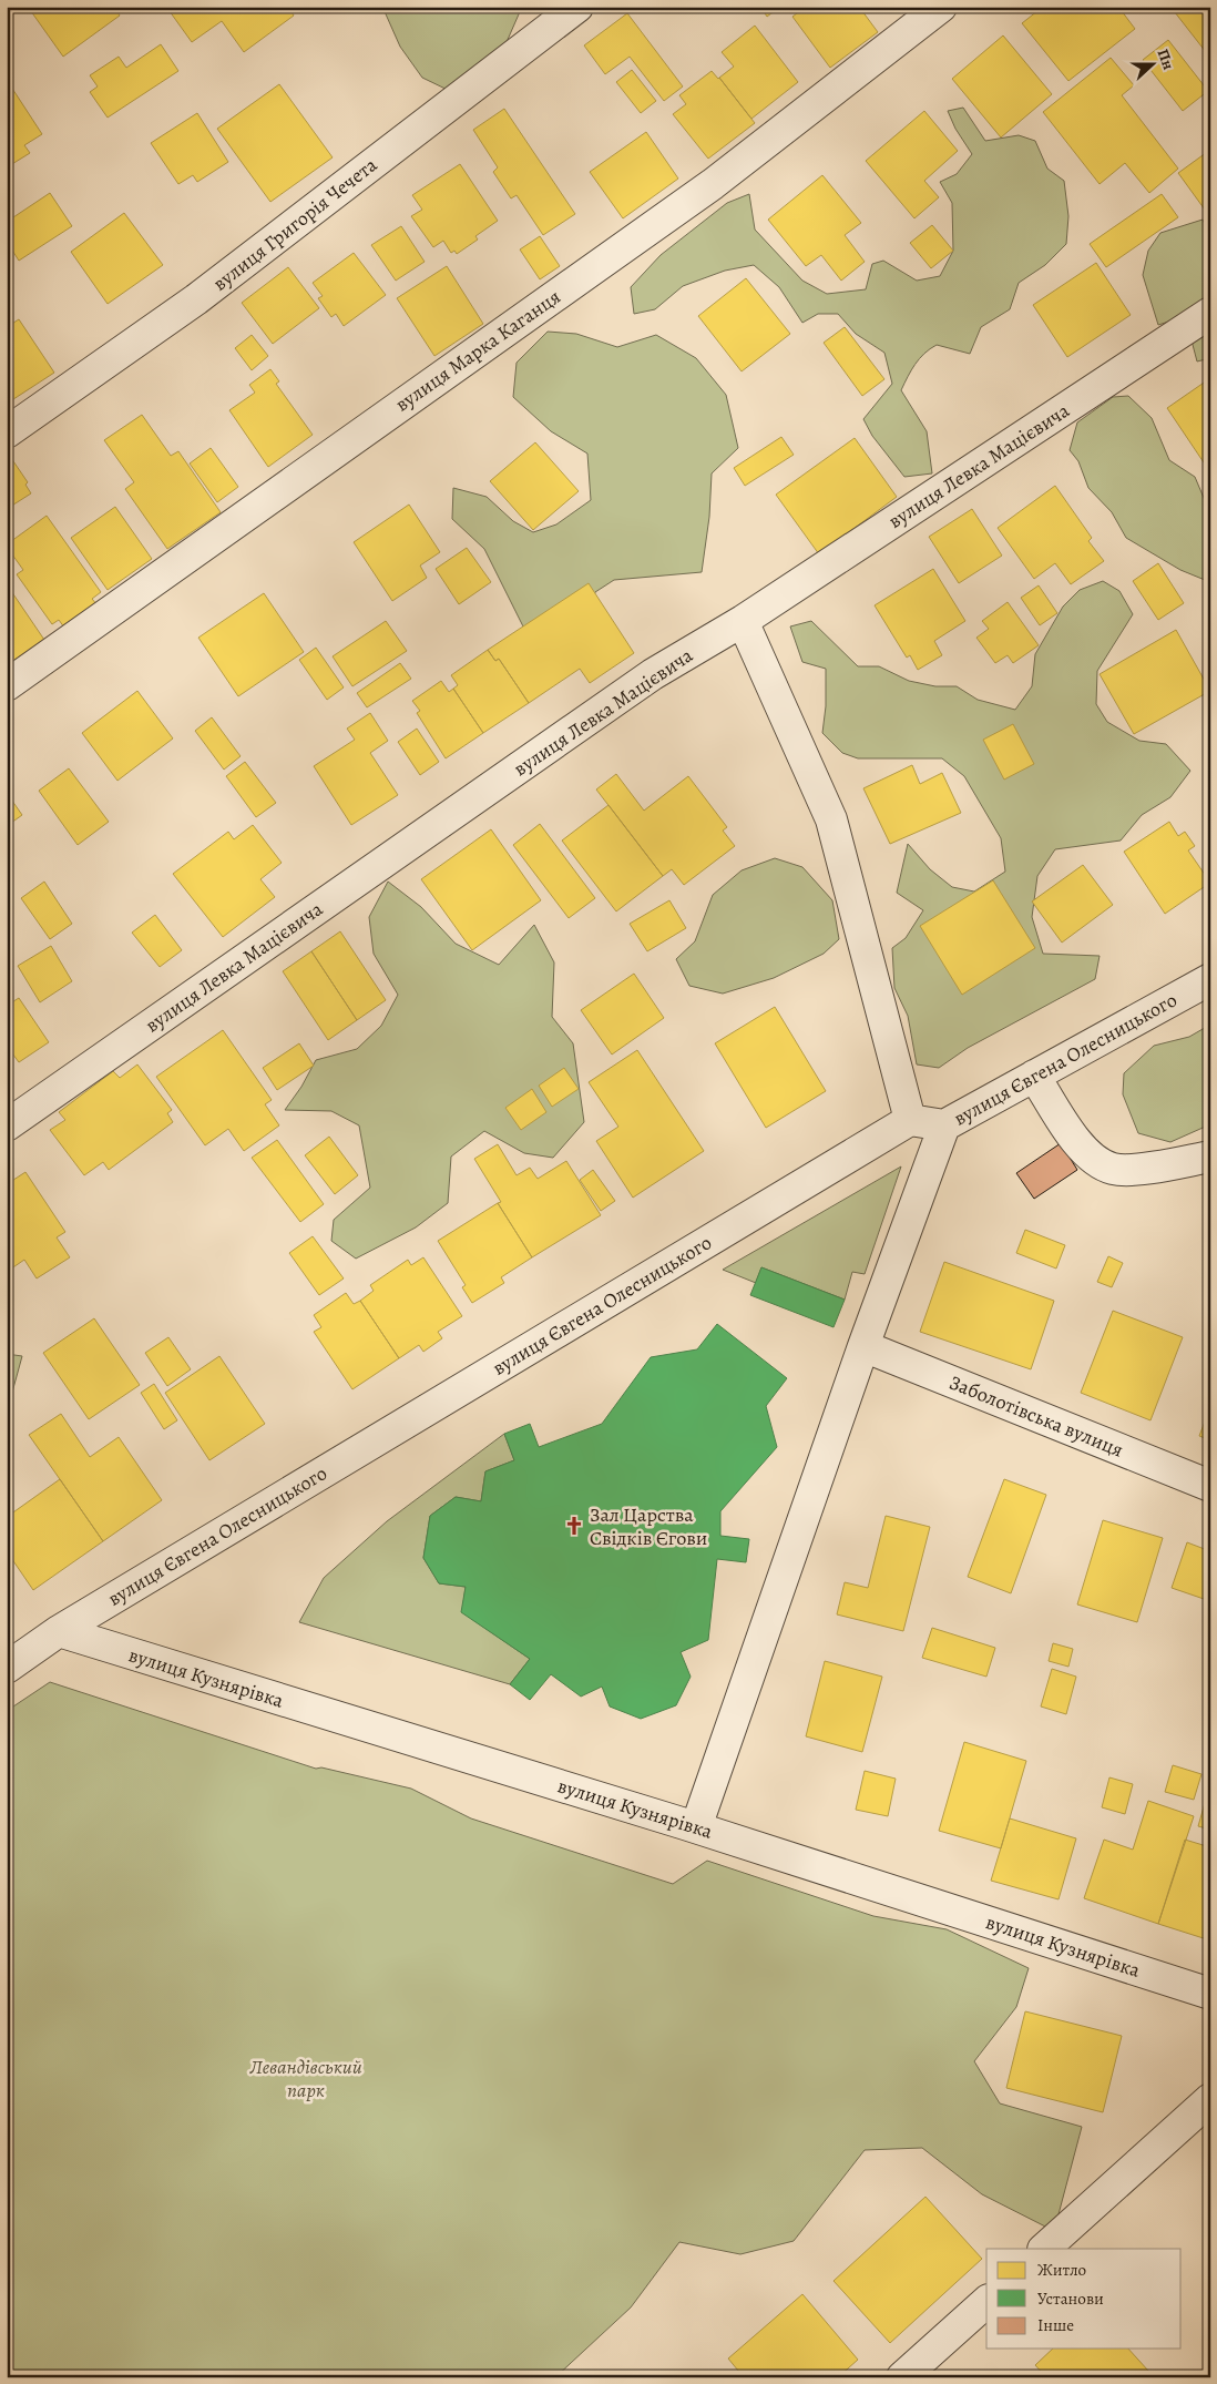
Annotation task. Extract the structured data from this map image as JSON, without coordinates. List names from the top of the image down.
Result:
{
  "streets": {
    "street": [
      "вулиця Григорія Чечета",
      "вулиця Марка Каганця",
      "вулиця Левка Мацієвича",
      "вулиця Євгена Олесницького",
      "Заболотівська вулиця",
      "вулиця Кузнярівка"
    ]
  },
  "crossings": [
    ["вулиця Євгена Олесницького", "вулиця Кузнярівка"]
  ],
  "parks": ["Левандівський парк"],
  "places": {
    "church": ["Зал Царства Свідків Єгови"]
  },
  "legend": ["Житло", "Установи", "Інше"],
  "north": "right"
}
